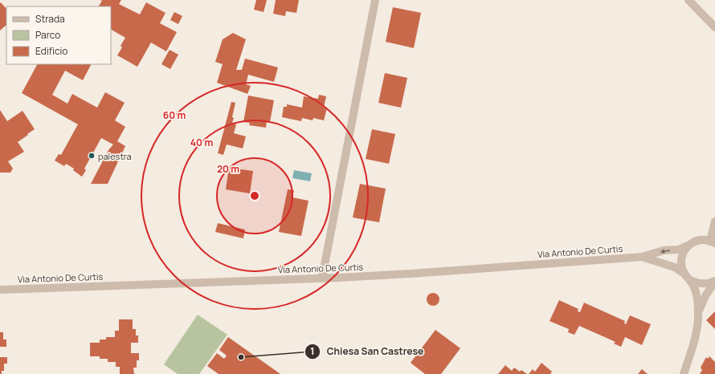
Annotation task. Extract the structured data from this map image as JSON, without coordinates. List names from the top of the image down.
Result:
{
  "streets": {
    "street": ["Via Antonio De Curtis"]
  },
  "places": ["palestra", "Chiesa San Castrese"],
  "legend": ["Strada", "Parco", "Edificio"],
  "rings": ["60 m", "40 m", "20 m"]
}
